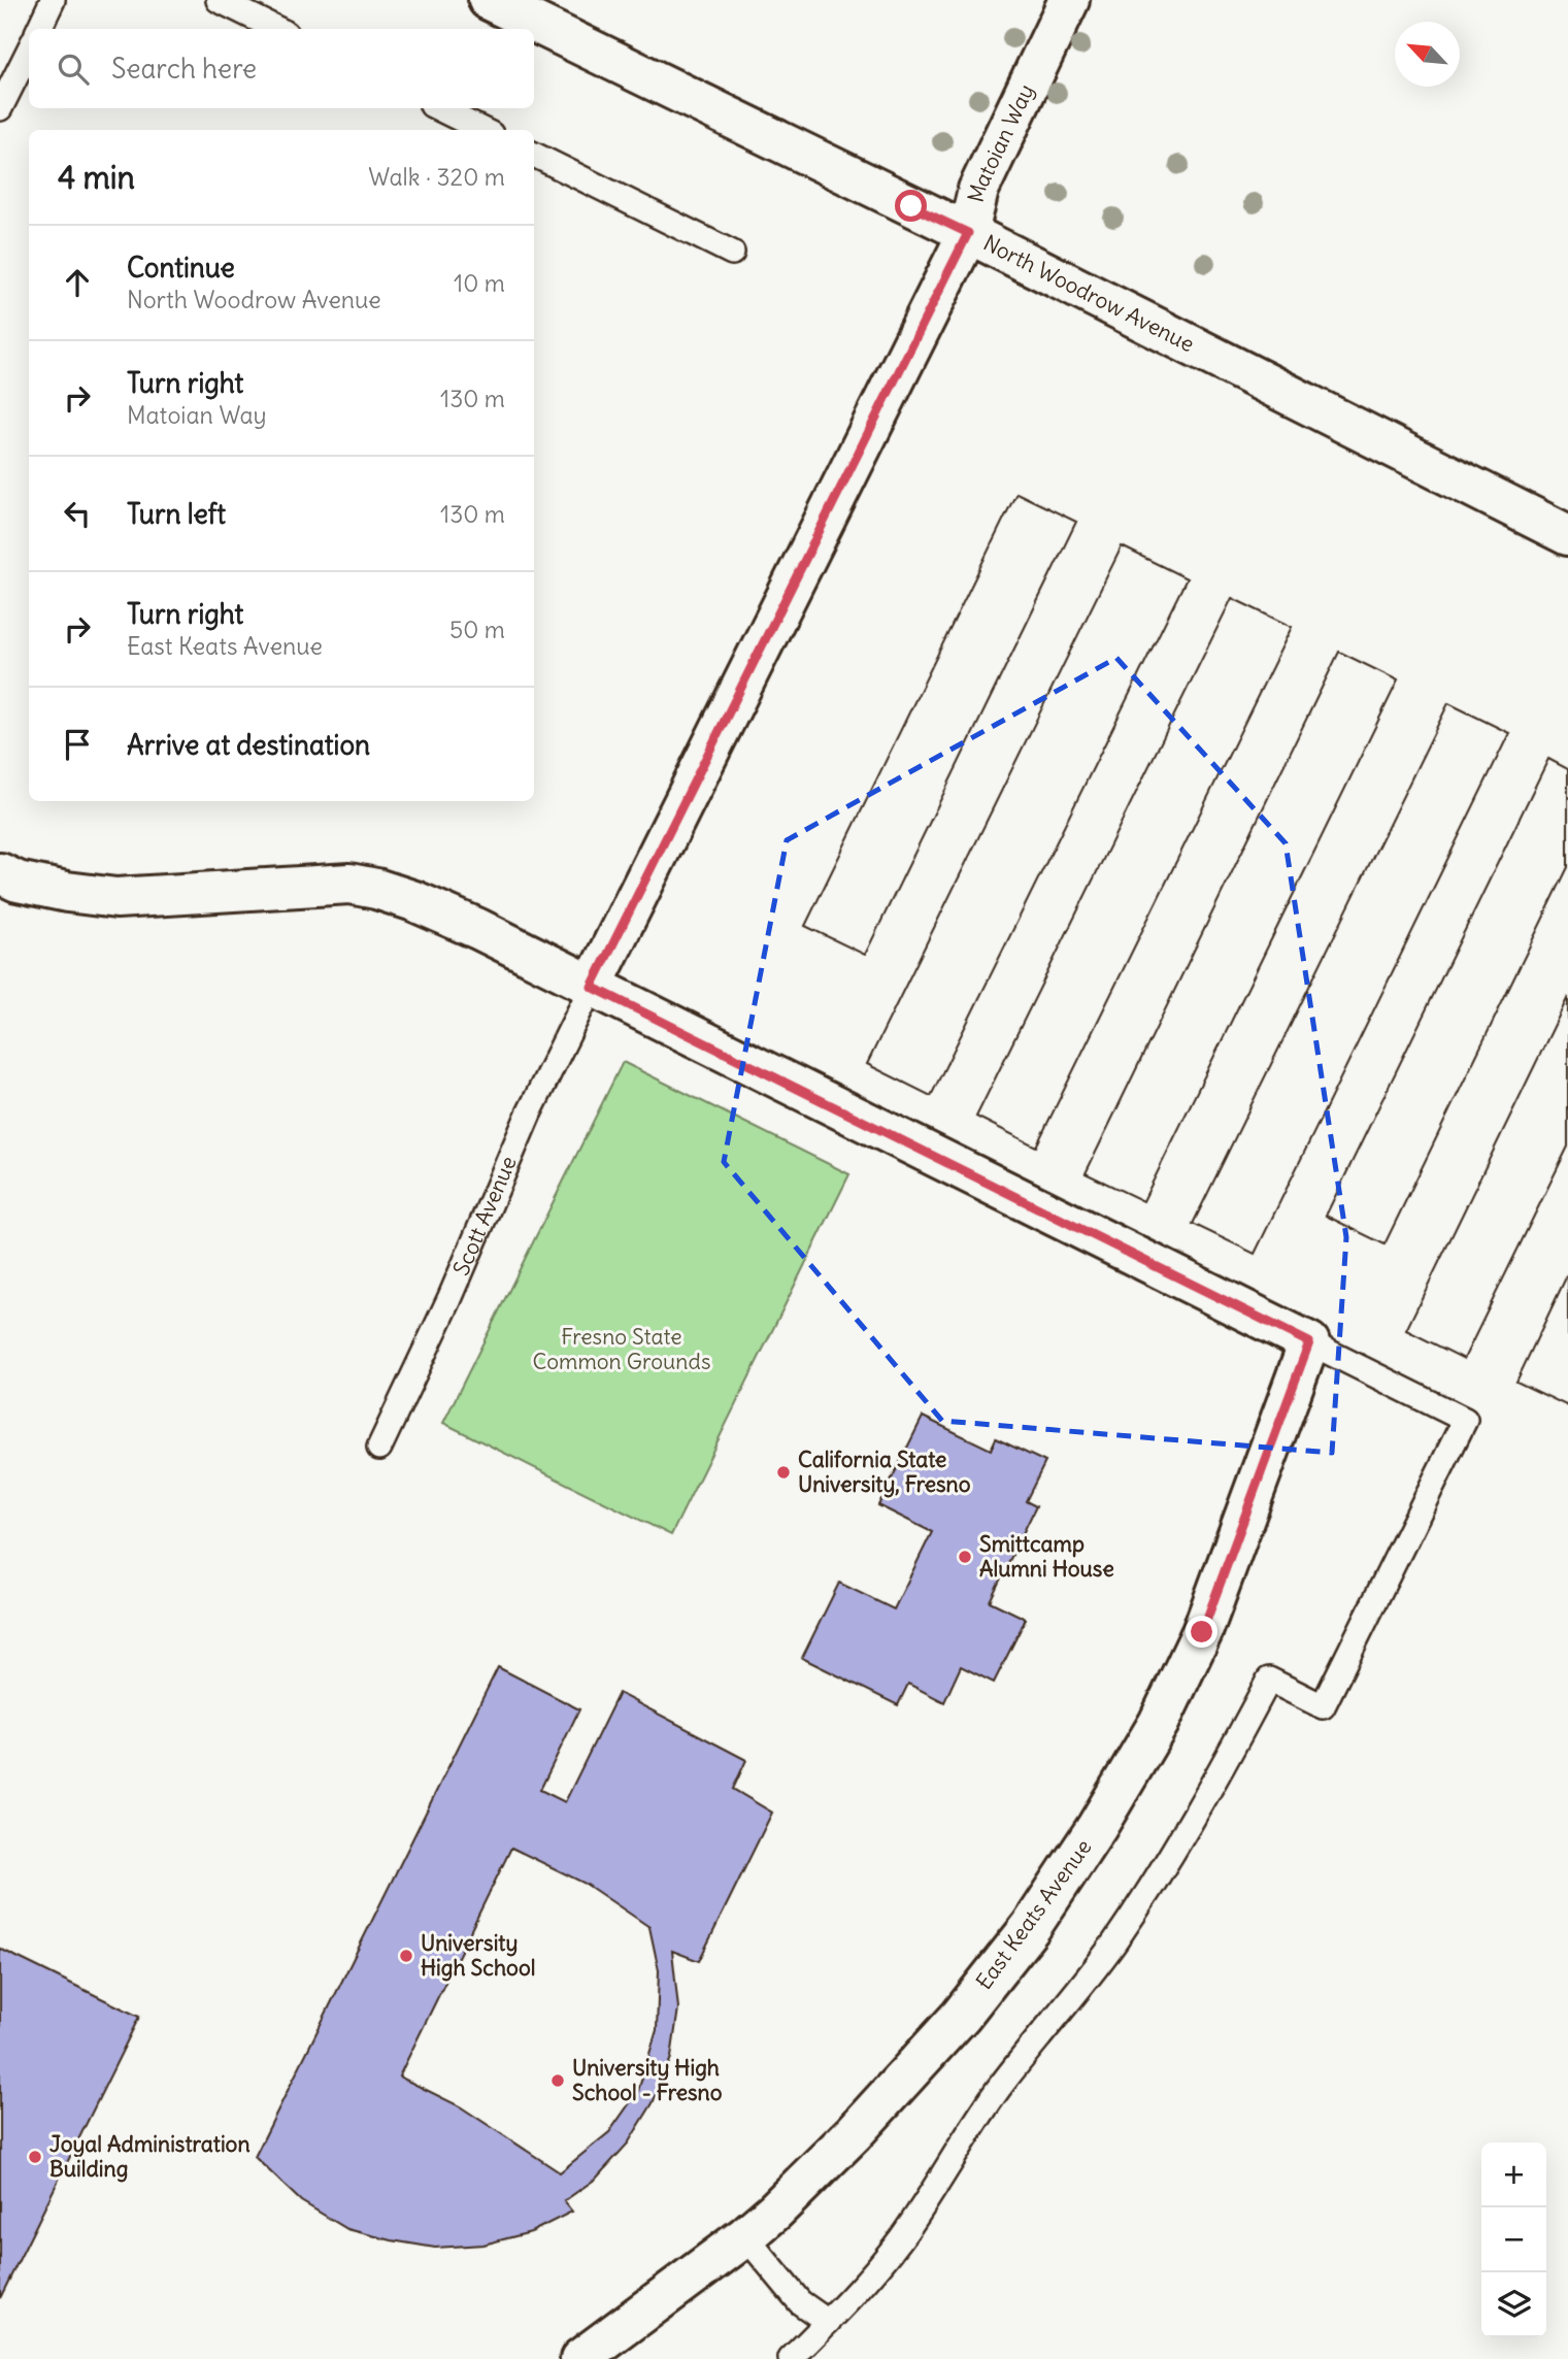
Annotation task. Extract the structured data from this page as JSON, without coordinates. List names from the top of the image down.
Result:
{
  "streets": {
    "street": ["Matoian Way", "North Woodrow Avenue", "East Keats Avenue"],
    "lane": ["Scott Avenue"]
  },
  "crossings": [
    ["Matoian Way", "North Woodrow Avenue"],
    ["Matoian Way", "Scott Avenue"]
  ],
  "parks": ["Fresno State Common Grounds"],
  "places": [
    "California State University, Fresno",
    "Smittcamp Alumni House",
    "University High School",
    "University High School - Fresno",
    "Joyal Administration Building"
  ],
  "north": "top left",
  "page": {
    "search": "Search here",
    "heading": ["4 min", "Walk · 320 m"],
    "list": [
      ["Continue", "North Woodrow Avenue", "10 m"],
      ["Turn right", "Matoian Way", "130 m"],
      ["Turn left", "130 m"],
      ["Turn right", "East Keats Avenue", "50 m"],
      "Arrive at destination"
    ],
    "map_buttons": ["+", "−"]
  }
}
